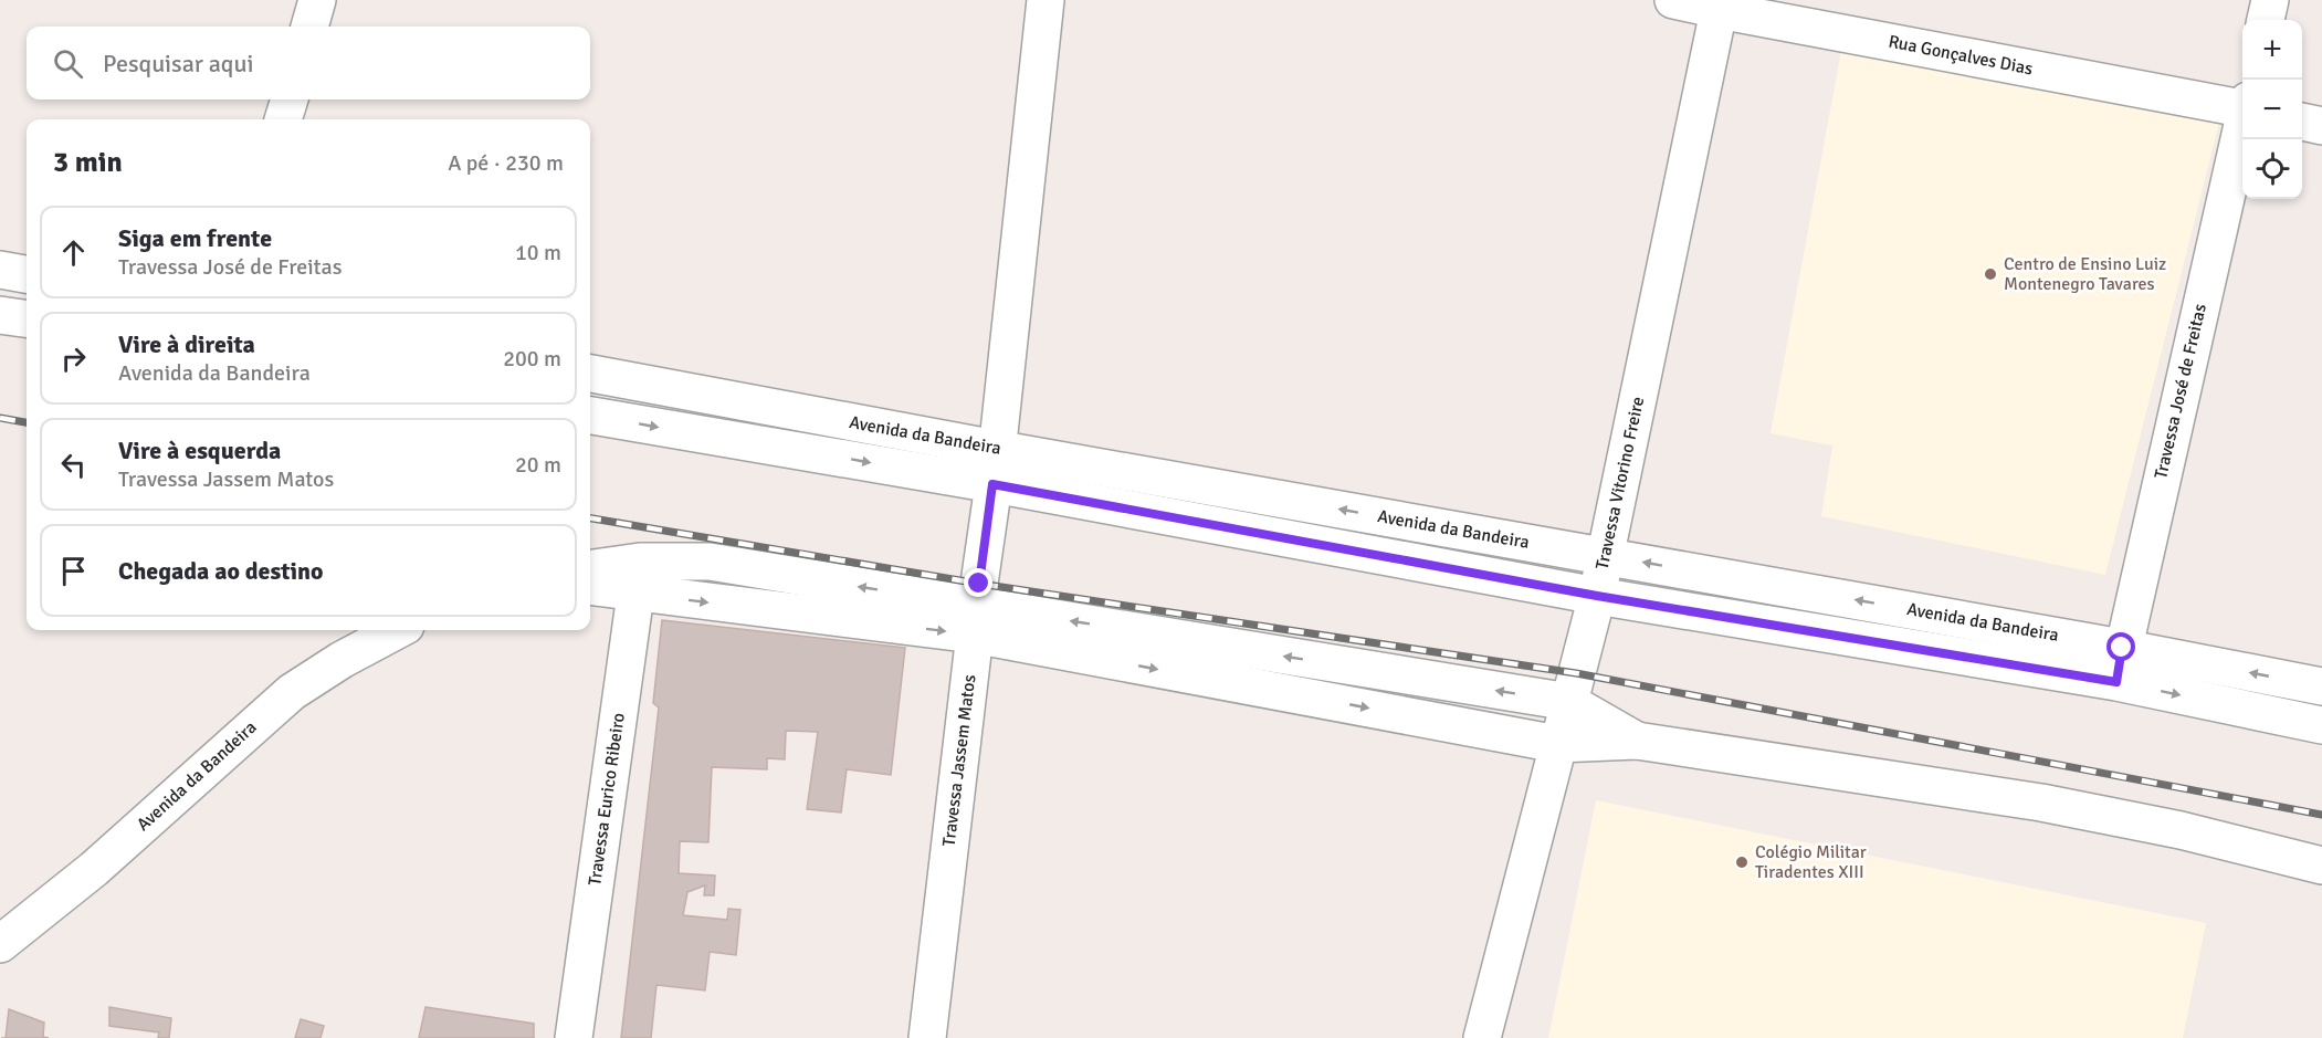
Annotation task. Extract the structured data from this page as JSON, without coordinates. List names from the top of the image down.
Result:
{
  "streets": {
    "street": [
      "Rua Gonçalves Dias",
      "Travessa José de Freitas",
      "Avenida da Bandeira",
      "Travessa Vitorino Freire",
      "Travessa Jassem Matos",
      "Travessa Eurico Ribeiro"
    ]
  },
  "crossings": [
    ["Rua Gonçalves Dias", "Travessa Vitorino Freire"],
    ["Travessa José de Freitas", "Avenida da Bandeira"],
    ["Avenida da Bandeira", "Travessa Vitorino Freire"],
    ["Avenida da Bandeira", "Travessa Jassem Matos"]
  ],
  "places": ["Centro de Ensino Luiz Montenegro Tavares", "Colégio Militar Tiradentes XIII"],
  "page": {
    "map_buttons": ["+", "−"],
    "search": "Pesquisar aqui",
    "heading": ["3 min", "A pé · 230 m"],
    "list": [
      ["Siga em frente", "Travessa José de Freitas", "10 m"],
      ["Vire à direita", "Avenida da Bandeira", "200 m"],
      ["Vire à esquerda", "Travessa Jassem Matos", "20 m"],
      "Chegada ao destino"
    ]
  }
}
